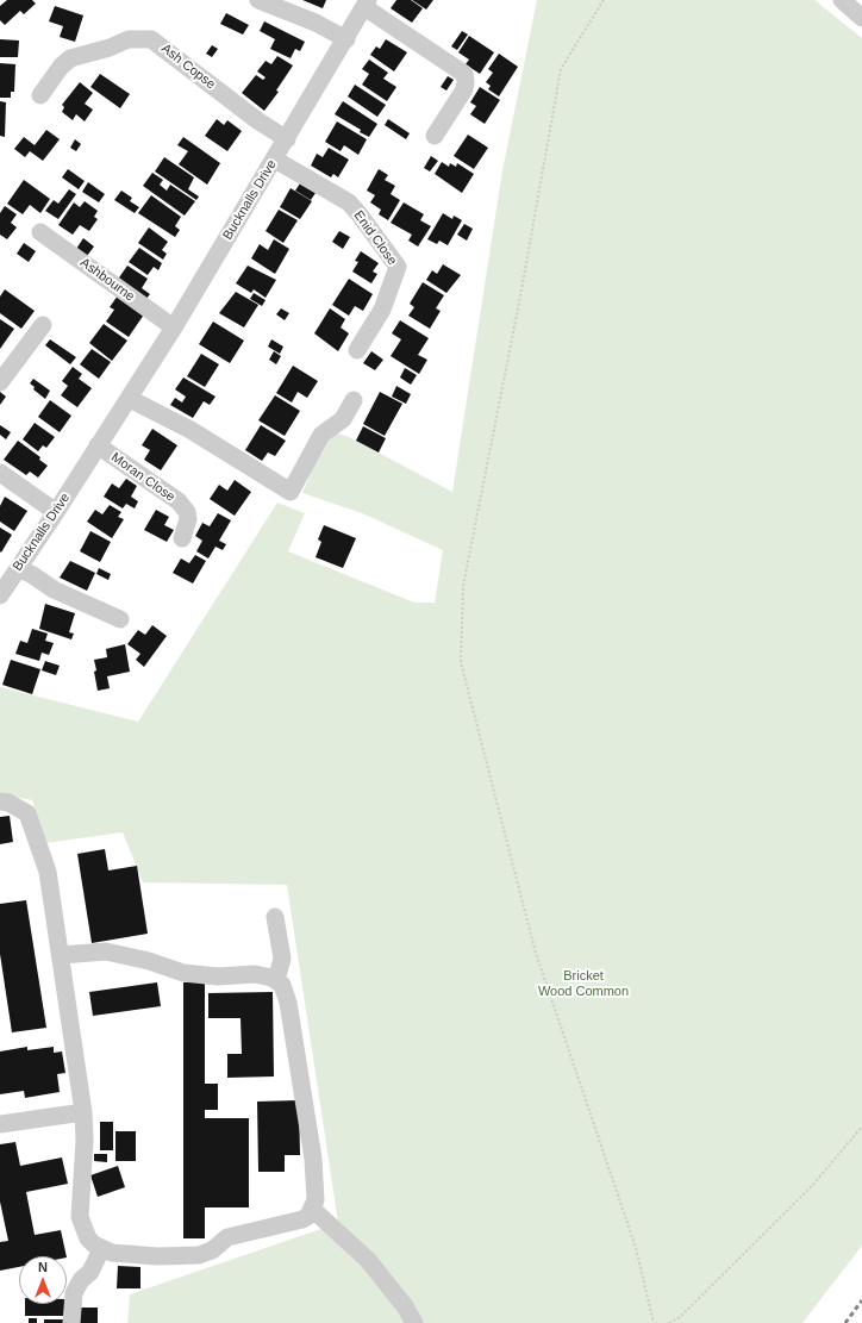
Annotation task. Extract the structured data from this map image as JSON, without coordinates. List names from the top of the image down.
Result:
{
  "streets": {
    "street": [
      "Ash Copse",
      "Bucknalls Drive",
      "Enid Close",
      "Ashbourne",
      "Moran Close"
    ]
  },
  "crossings": [
    ["Ash Copse", "Bucknalls Drive"],
    ["Bucknalls Drive", "Enid Close"],
    ["Bucknalls Drive", "Ashbourne"],
    ["Bucknalls Drive", "Moran Close"]
  ],
  "parks": ["Bricket Wood Common"],
  "north": "top"
}
